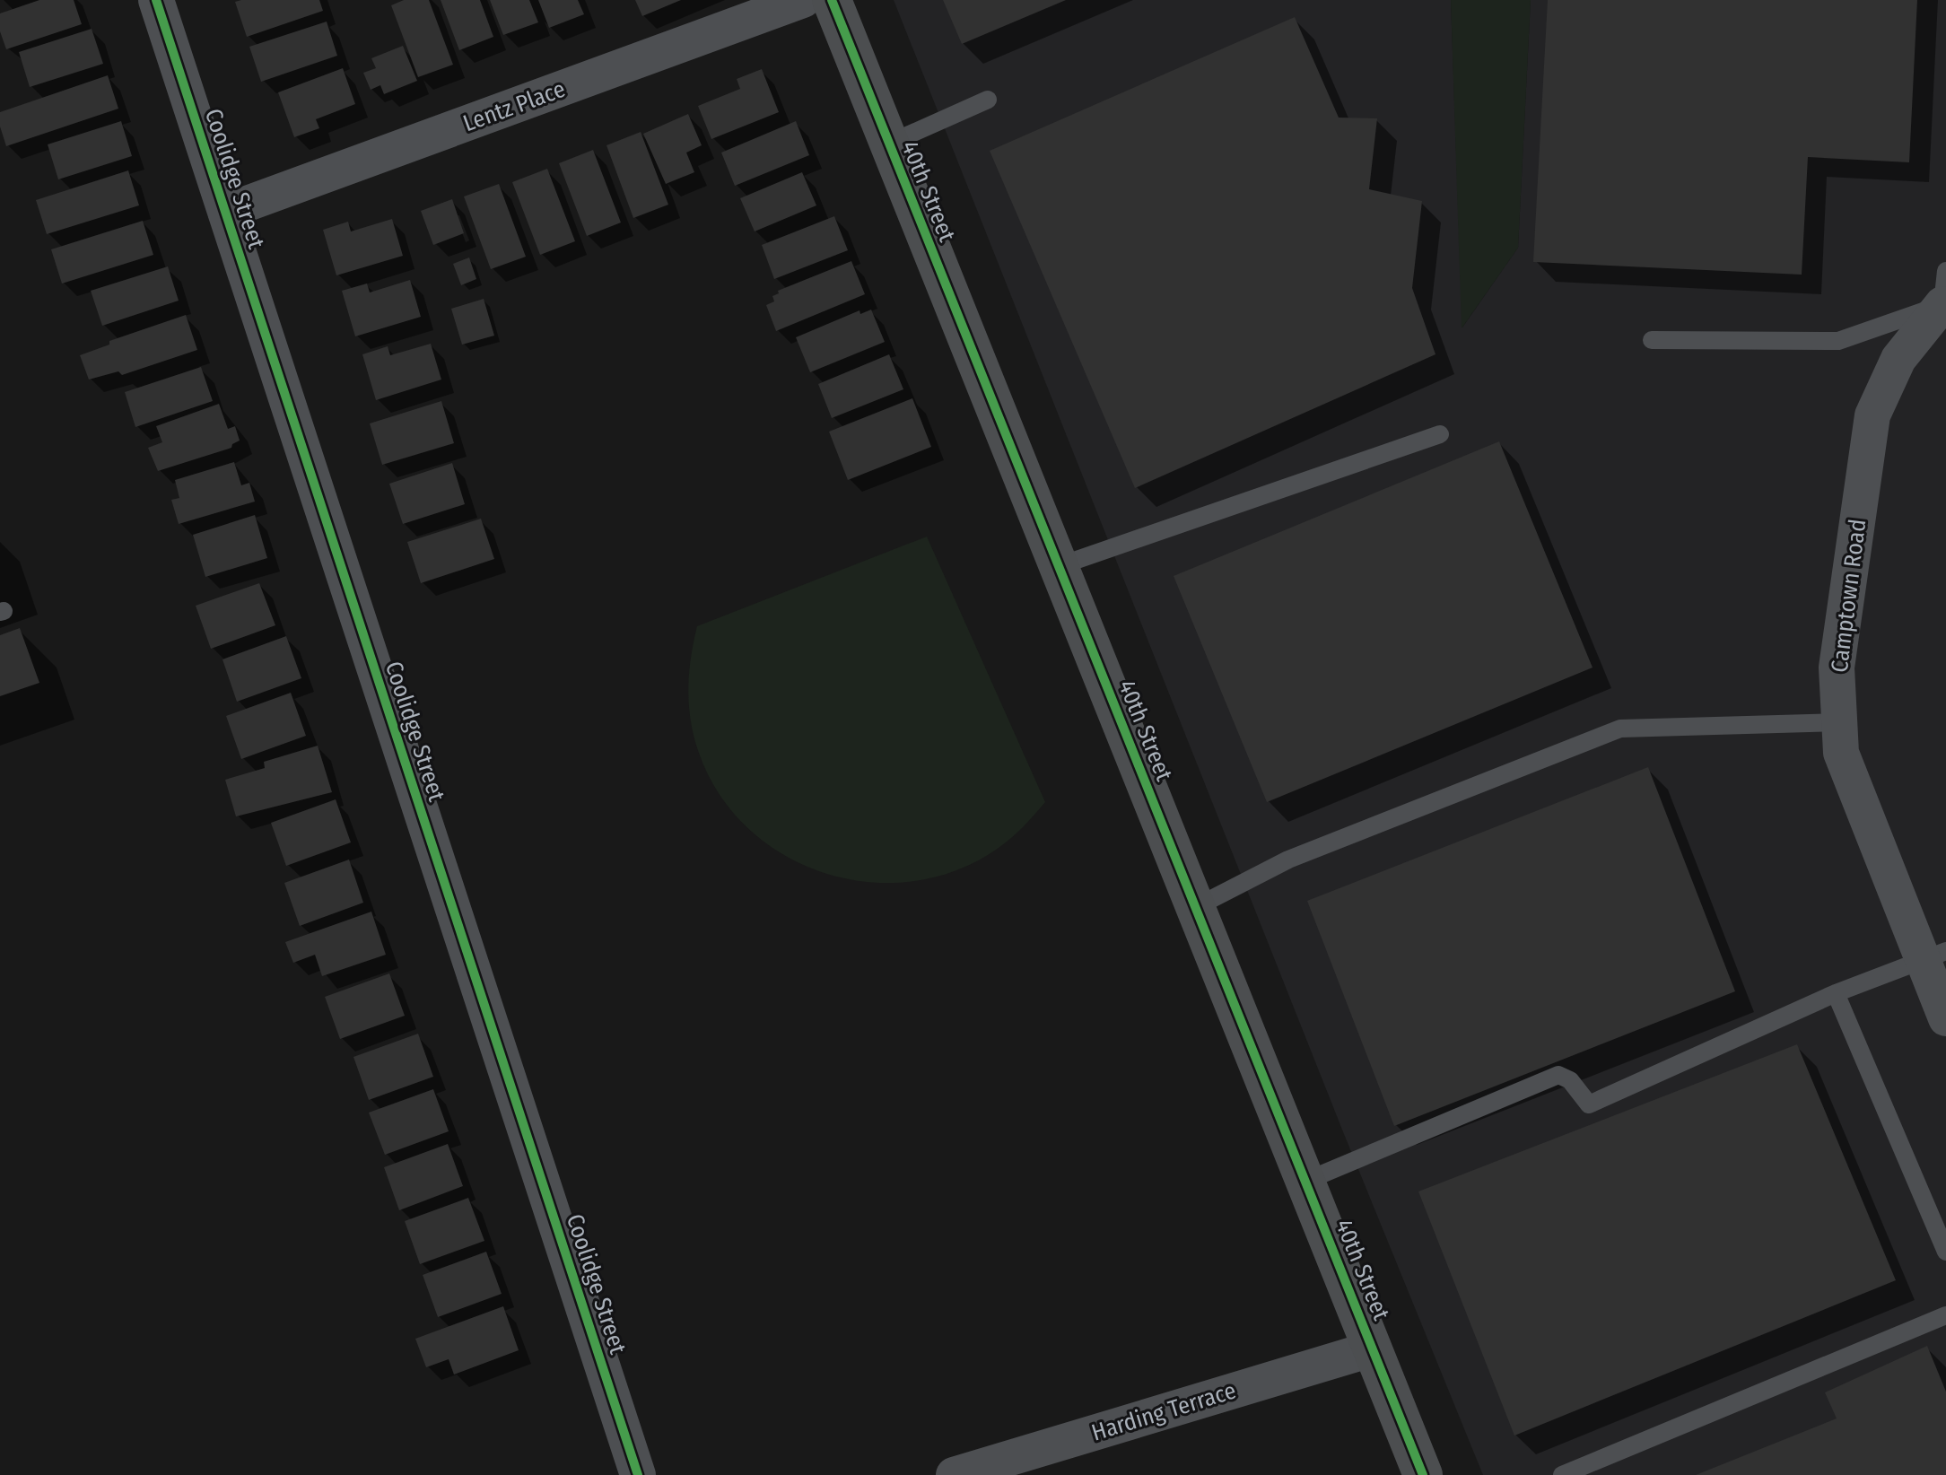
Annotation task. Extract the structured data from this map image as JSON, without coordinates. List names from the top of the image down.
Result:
{
  "streets": {
    "street": [
      "Lentz Place",
      "Coolidge Street",
      "40th Street",
      "Camptown Road",
      "Harding Terrace"
    ]
  },
  "crossings": [
    ["Lentz Place", "Coolidge Street"],
    ["40th Street", "Harding Terrace"]
  ]
}
